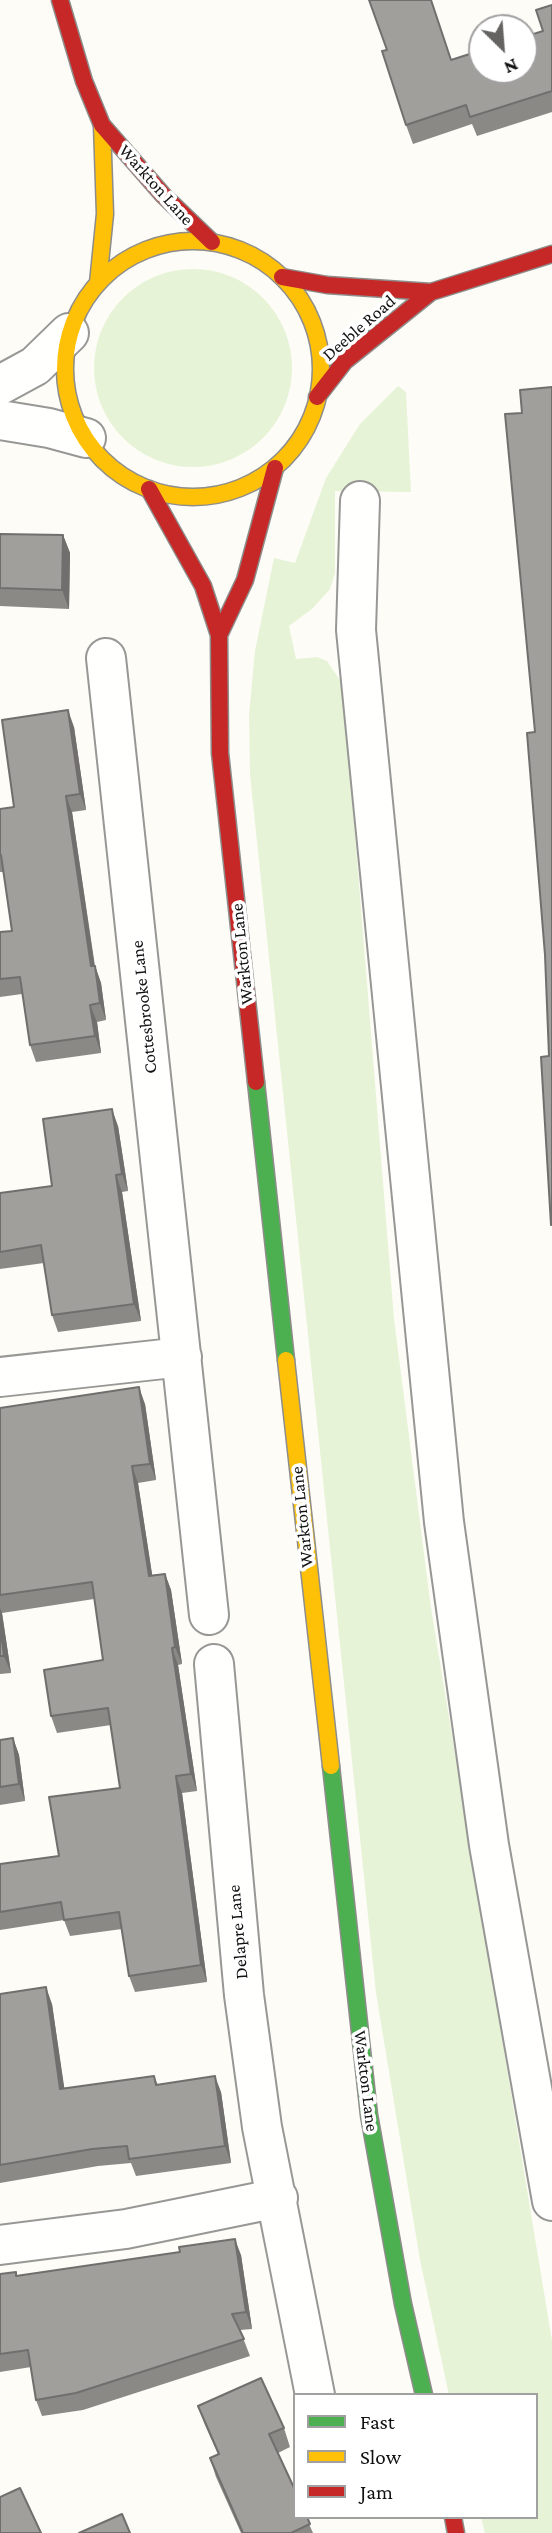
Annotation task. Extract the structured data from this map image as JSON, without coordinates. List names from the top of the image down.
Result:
{
  "streets": {
    "street": [
      "Warkton Lane",
      "Deeble Road",
      "Cottesbrooke Lane",
      "Delapre Lane"
    ]
  },
  "legend": ["Fast", "Slow", "Jam"],
  "north": "bottom right"
}
